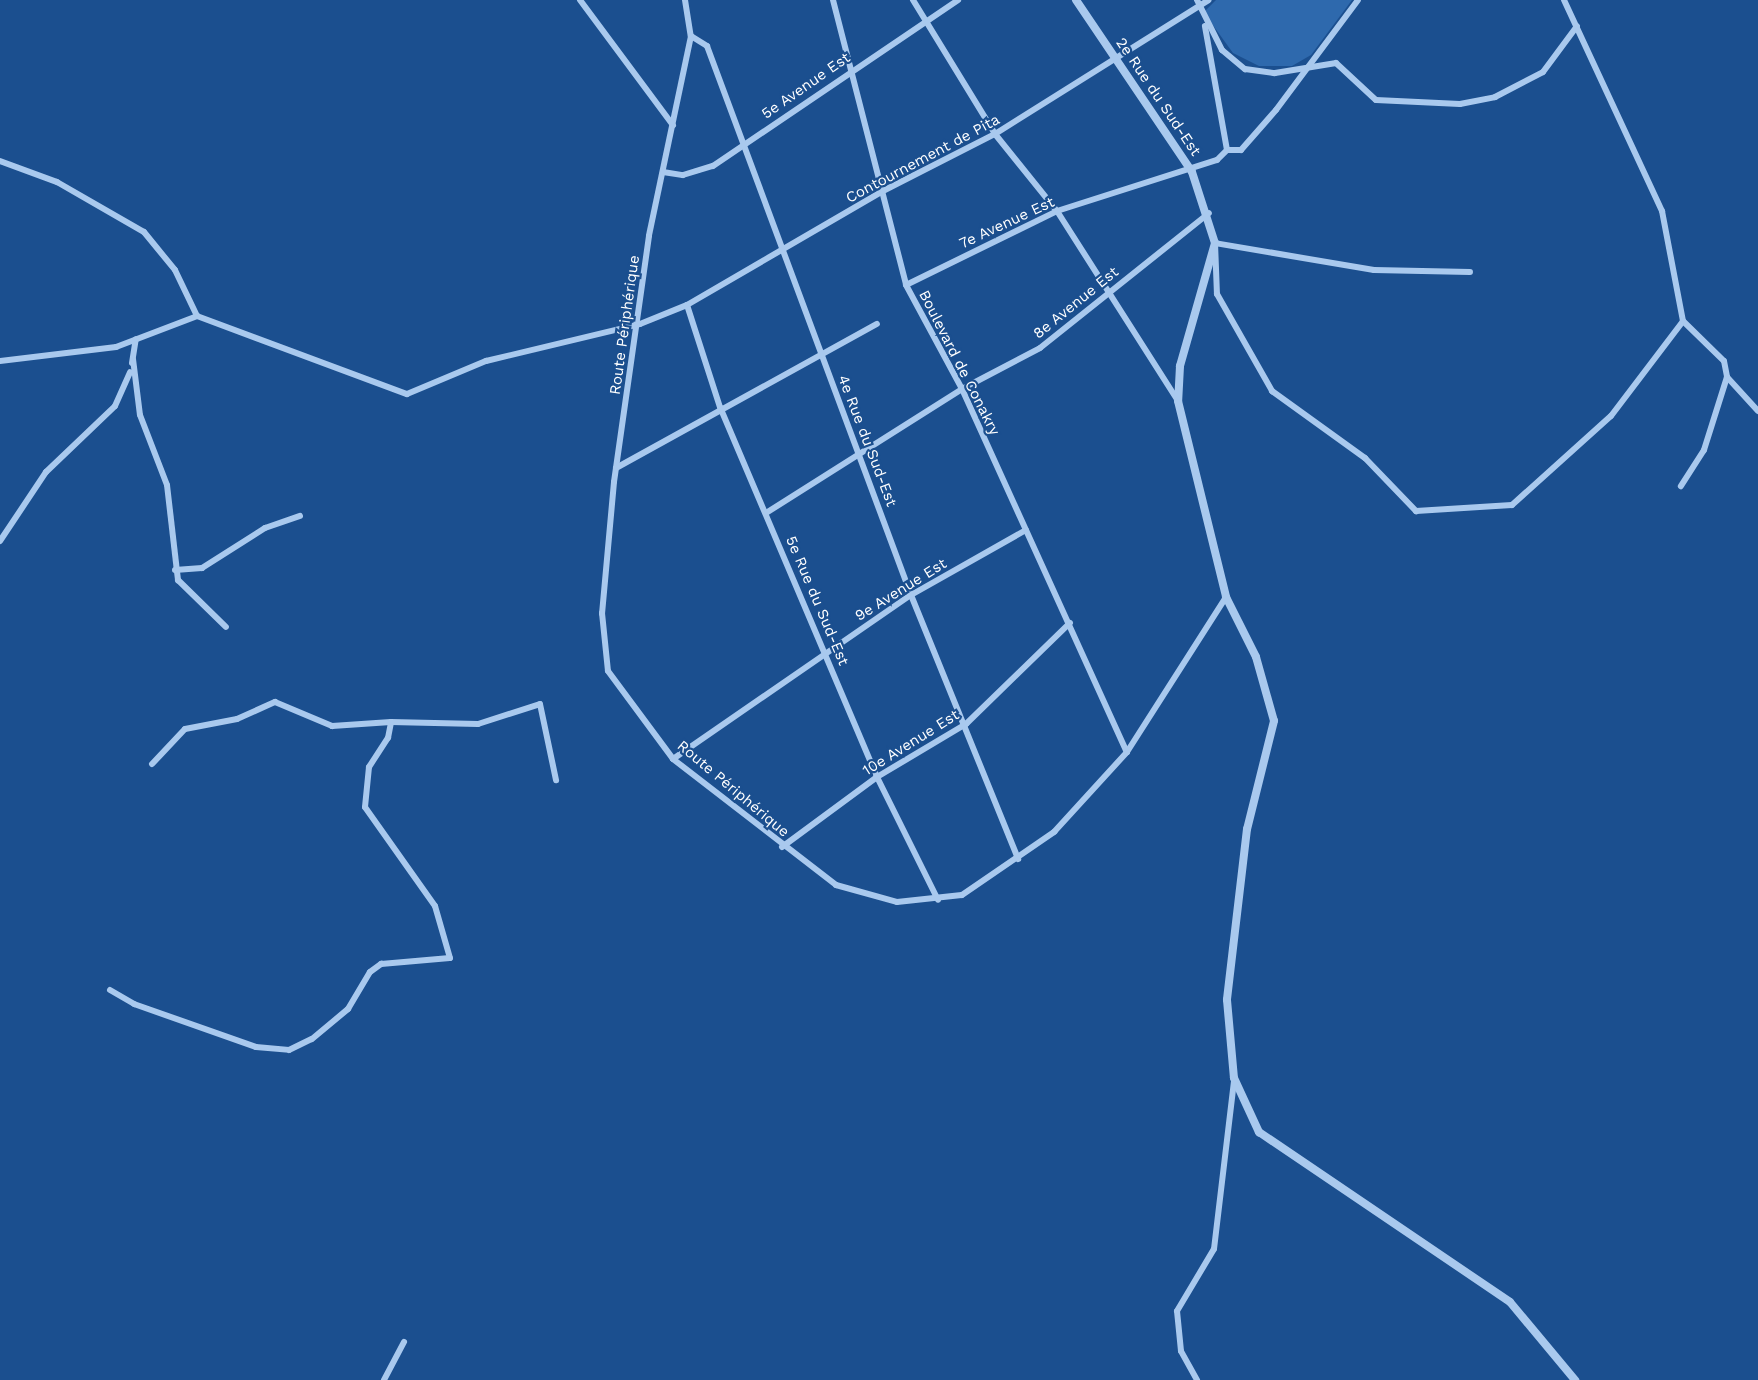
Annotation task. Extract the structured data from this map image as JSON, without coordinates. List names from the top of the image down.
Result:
{
  "streets": {
    "street": [
      "5e Avenue Est",
      "2e Rue du Sud-Est",
      "Contournement de Pita",
      "7e Avenue Est",
      "8e Avenue Est",
      "Route Périphérique",
      "Boulevard de Conakry",
      "4e Rue du Sud-Est",
      "9e Avenue Est",
      "5e Rue du Sud-Est",
      "10e Avenue Est"
    ]
  },
  "crossings": [
    ["5e Avenue Est", "Route Périphérique"],
    ["5e Avenue Est", "Boulevard de Conakry"],
    ["5e Avenue Est", "4e Rue du Sud-Est"],
    ["2e Rue du Sud-Est", "Contournement de Pita"],
    ["2e Rue du Sud-Est", "7e Avenue Est"],
    ["2e Rue du Sud-Est", "8e Avenue Est"],
    ["Contournement de Pita", "Route Périphérique"],
    ["Contournement de Pita", "Boulevard de Conakry"],
    ["Contournement de Pita", "4e Rue du Sud-Est"],
    ["Contournement de Pita", "5e Rue du Sud-Est"],
    ["7e Avenue Est", "Boulevard de Conakry"],
    ["8e Avenue Est", "Boulevard de Conakry"],
    ["8e Avenue Est", "4e Rue du Sud-Est"],
    ["8e Avenue Est", "5e Rue du Sud-Est"],
    ["Route Périphérique", "Boulevard de Conakry"],
    ["Route Périphérique", "4e Rue du Sud-Est"],
    ["Route Périphérique", "9e Avenue Est"],
    ["Route Périphérique", "5e Rue du Sud-Est"],
    ["Route Périphérique", "10e Avenue Est"],
    ["Boulevard de Conakry", "9e Avenue Est"],
    ["Boulevard de Conakry", "10e Avenue Est"],
    ["4e Rue du Sud-Est", "9e Avenue Est"],
    ["4e Rue du Sud-Est", "10e Avenue Est"],
    ["9e Avenue Est", "5e Rue du Sud-Est"],
    ["5e Rue du Sud-Est", "10e Avenue Est"]
  ]
}
